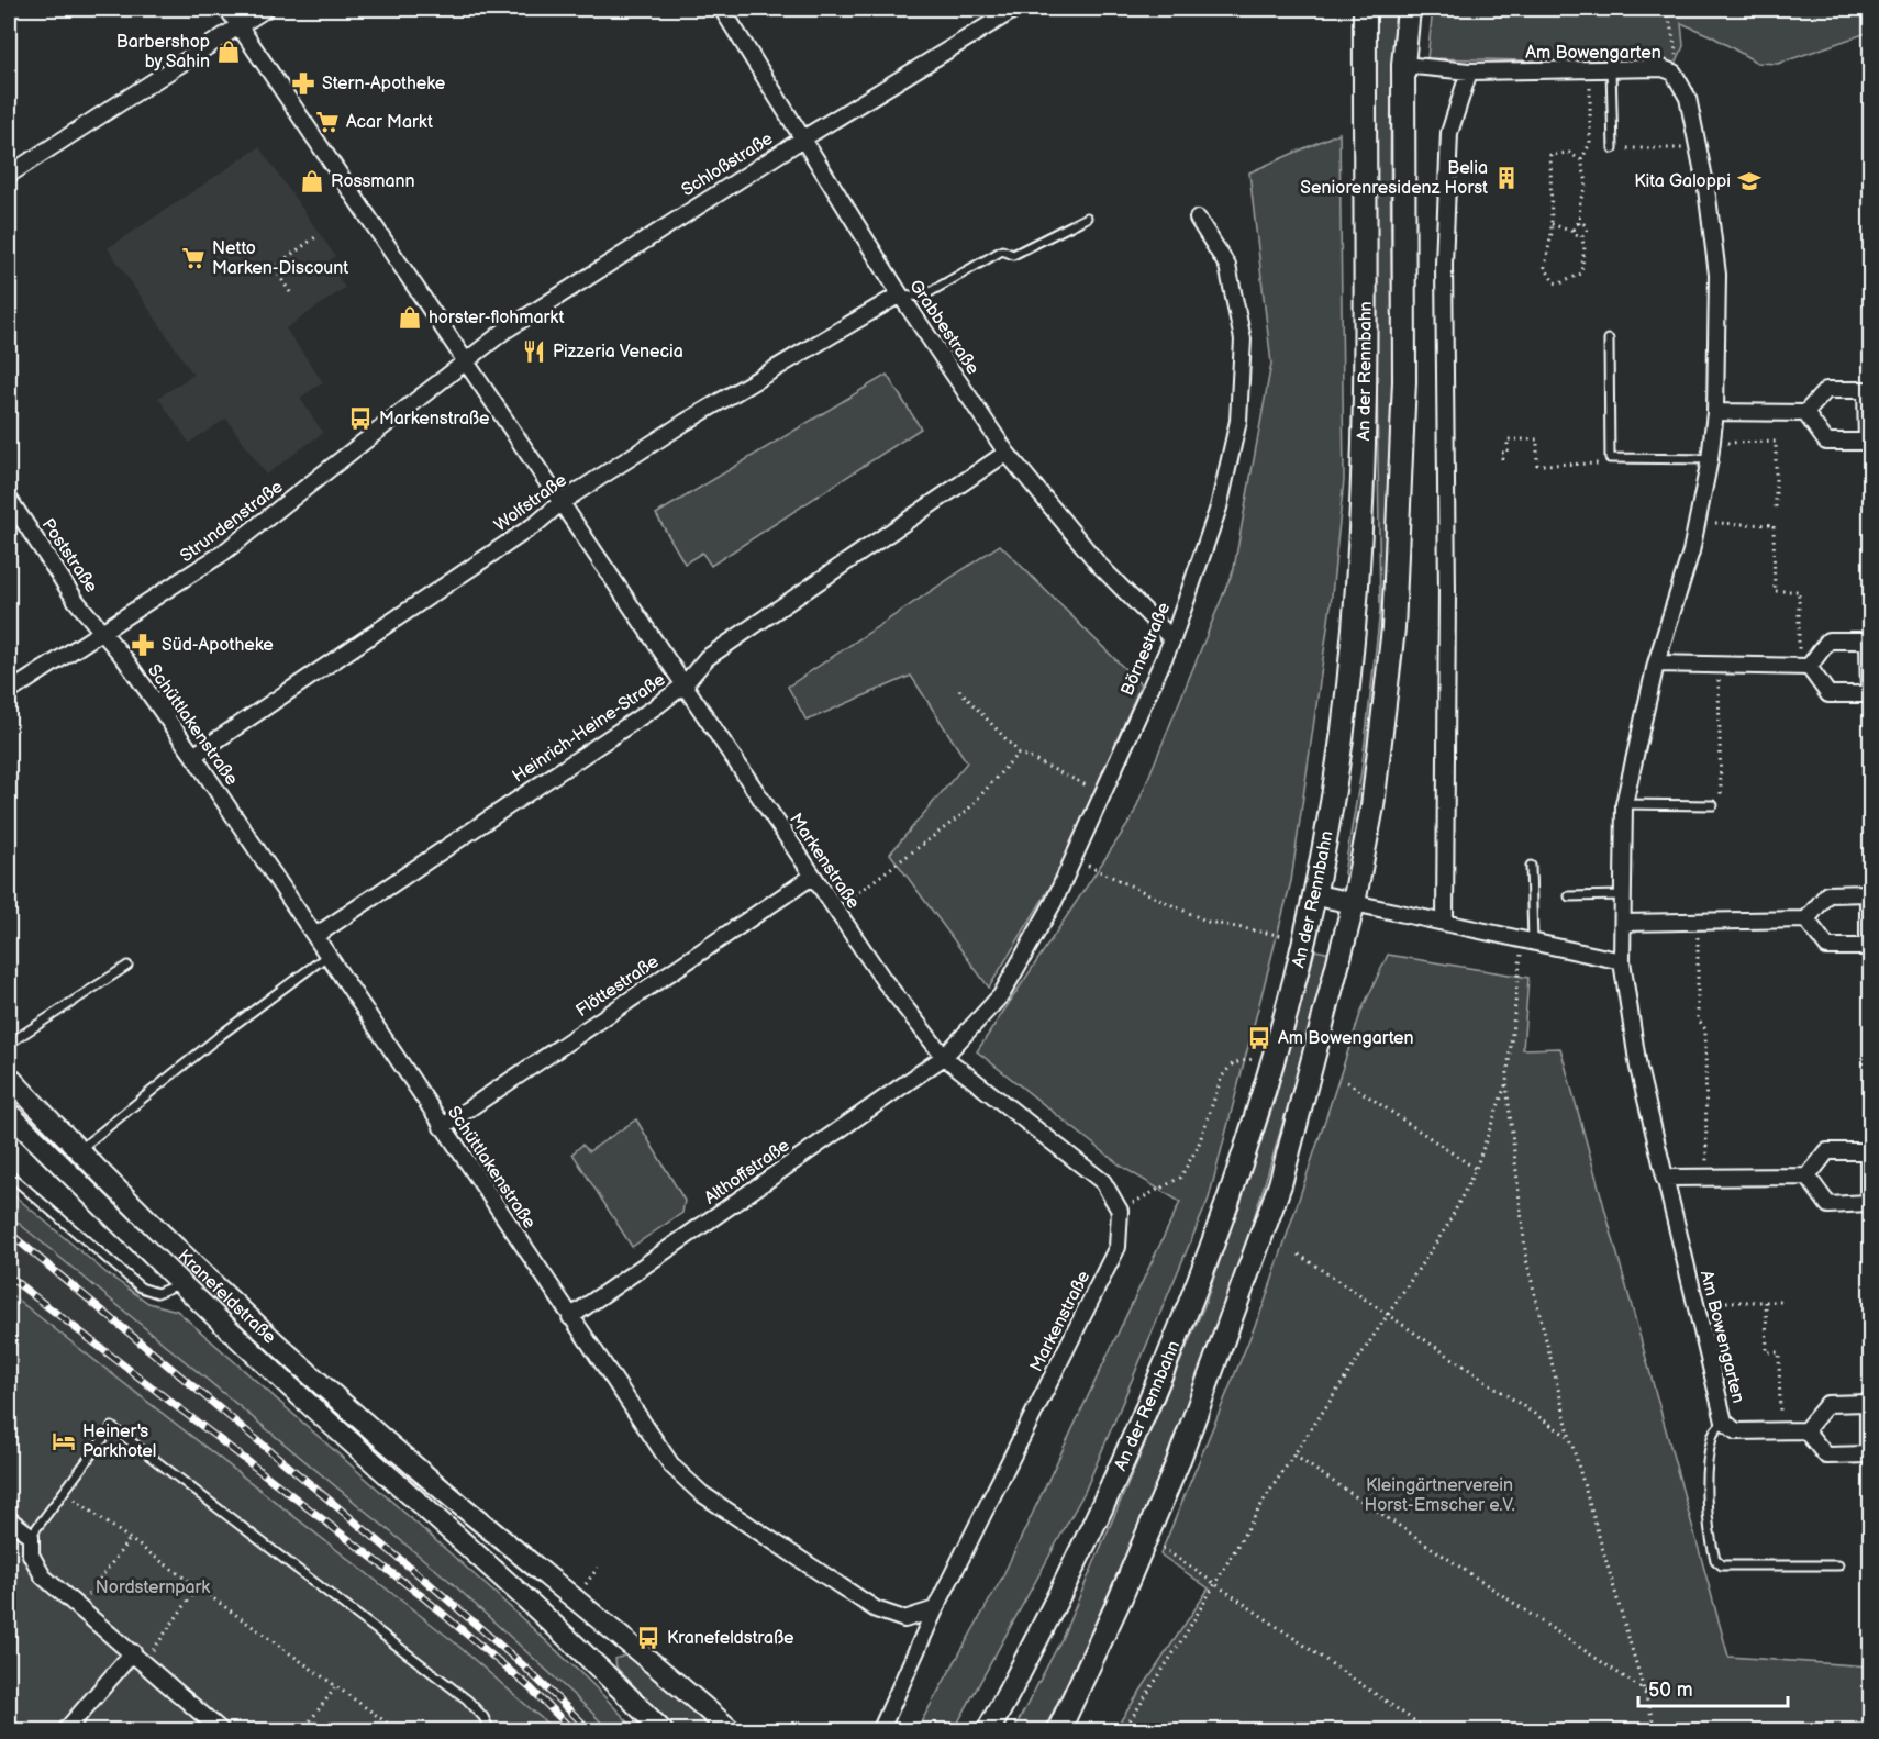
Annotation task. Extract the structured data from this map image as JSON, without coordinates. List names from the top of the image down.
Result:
{
  "streets": {
    "main road": ["An der Rennbahn"],
    "street": [
      "Am Bowengarten",
      "Schloßstraße",
      "Grabbestraße",
      "Wolfstraße",
      "Strundenstraße",
      "Poststraße",
      "Börnestraße",
      "Schüttlakenstraße",
      "Heinrich-Heine-Straße",
      "Markenstraße",
      "Flöttestraße",
      "Althoffstraße",
      "Kranefeldstraße"
    ]
  },
  "crossings": [
    ["Schloßstraße", "Grabbestraße"],
    ["Schloßstraße", "Strundenstraße"],
    ["Schloßstraße", "Markenstraße"],
    ["Grabbestraße", "Wolfstraße"],
    ["Grabbestraße", "Börnestraße"],
    ["Grabbestraße", "Heinrich-Heine-Straße"],
    ["Wolfstraße", "Schüttlakenstraße"],
    ["Wolfstraße", "Markenstraße"],
    ["Strundenstraße", "Poststraße"],
    ["Strundenstraße", "Schüttlakenstraße"],
    ["Strundenstraße", "Markenstraße"],
    ["Poststraße", "Schüttlakenstraße"],
    ["Börnestraße", "Markenstraße"],
    ["Börnestraße", "Althoffstraße"],
    ["Schüttlakenstraße", "Heinrich-Heine-Straße"],
    ["Schüttlakenstraße", "Markenstraße"],
    ["Schüttlakenstraße", "Flöttestraße"],
    ["Schüttlakenstraße", "Althoffstraße"],
    ["Heinrich-Heine-Straße", "Markenstraße"],
    ["Markenstraße", "Flöttestraße"],
    ["Markenstraße", "Althoffstraße"]
  ],
  "parks": ["Kleingärtnerverein Horst-Emscher e.V.", "Nordsternpark"],
  "places": {
    "shop": ["Barbershop by Sahin", "Rossmann", "horster-flohmarkt"],
    "pharmacy": ["Stern-Apotheke", "Süd-Apotheke"],
    "supermarket": ["Acar Markt", "Netto Marken-Discount"],
    "building": ["Belia Seniorenresidenz Horst"],
    "school or university": ["Kita Galoppi"],
    "restaurant": ["Pizzeria Venecia"],
    "bus stop": ["Markenstraße", "Am Bowengarten", "Kranefeldstraße"],
    "hotel": ["Heiner's Parkhotel"]
  },
  "scale_bar": "50 m"
}
